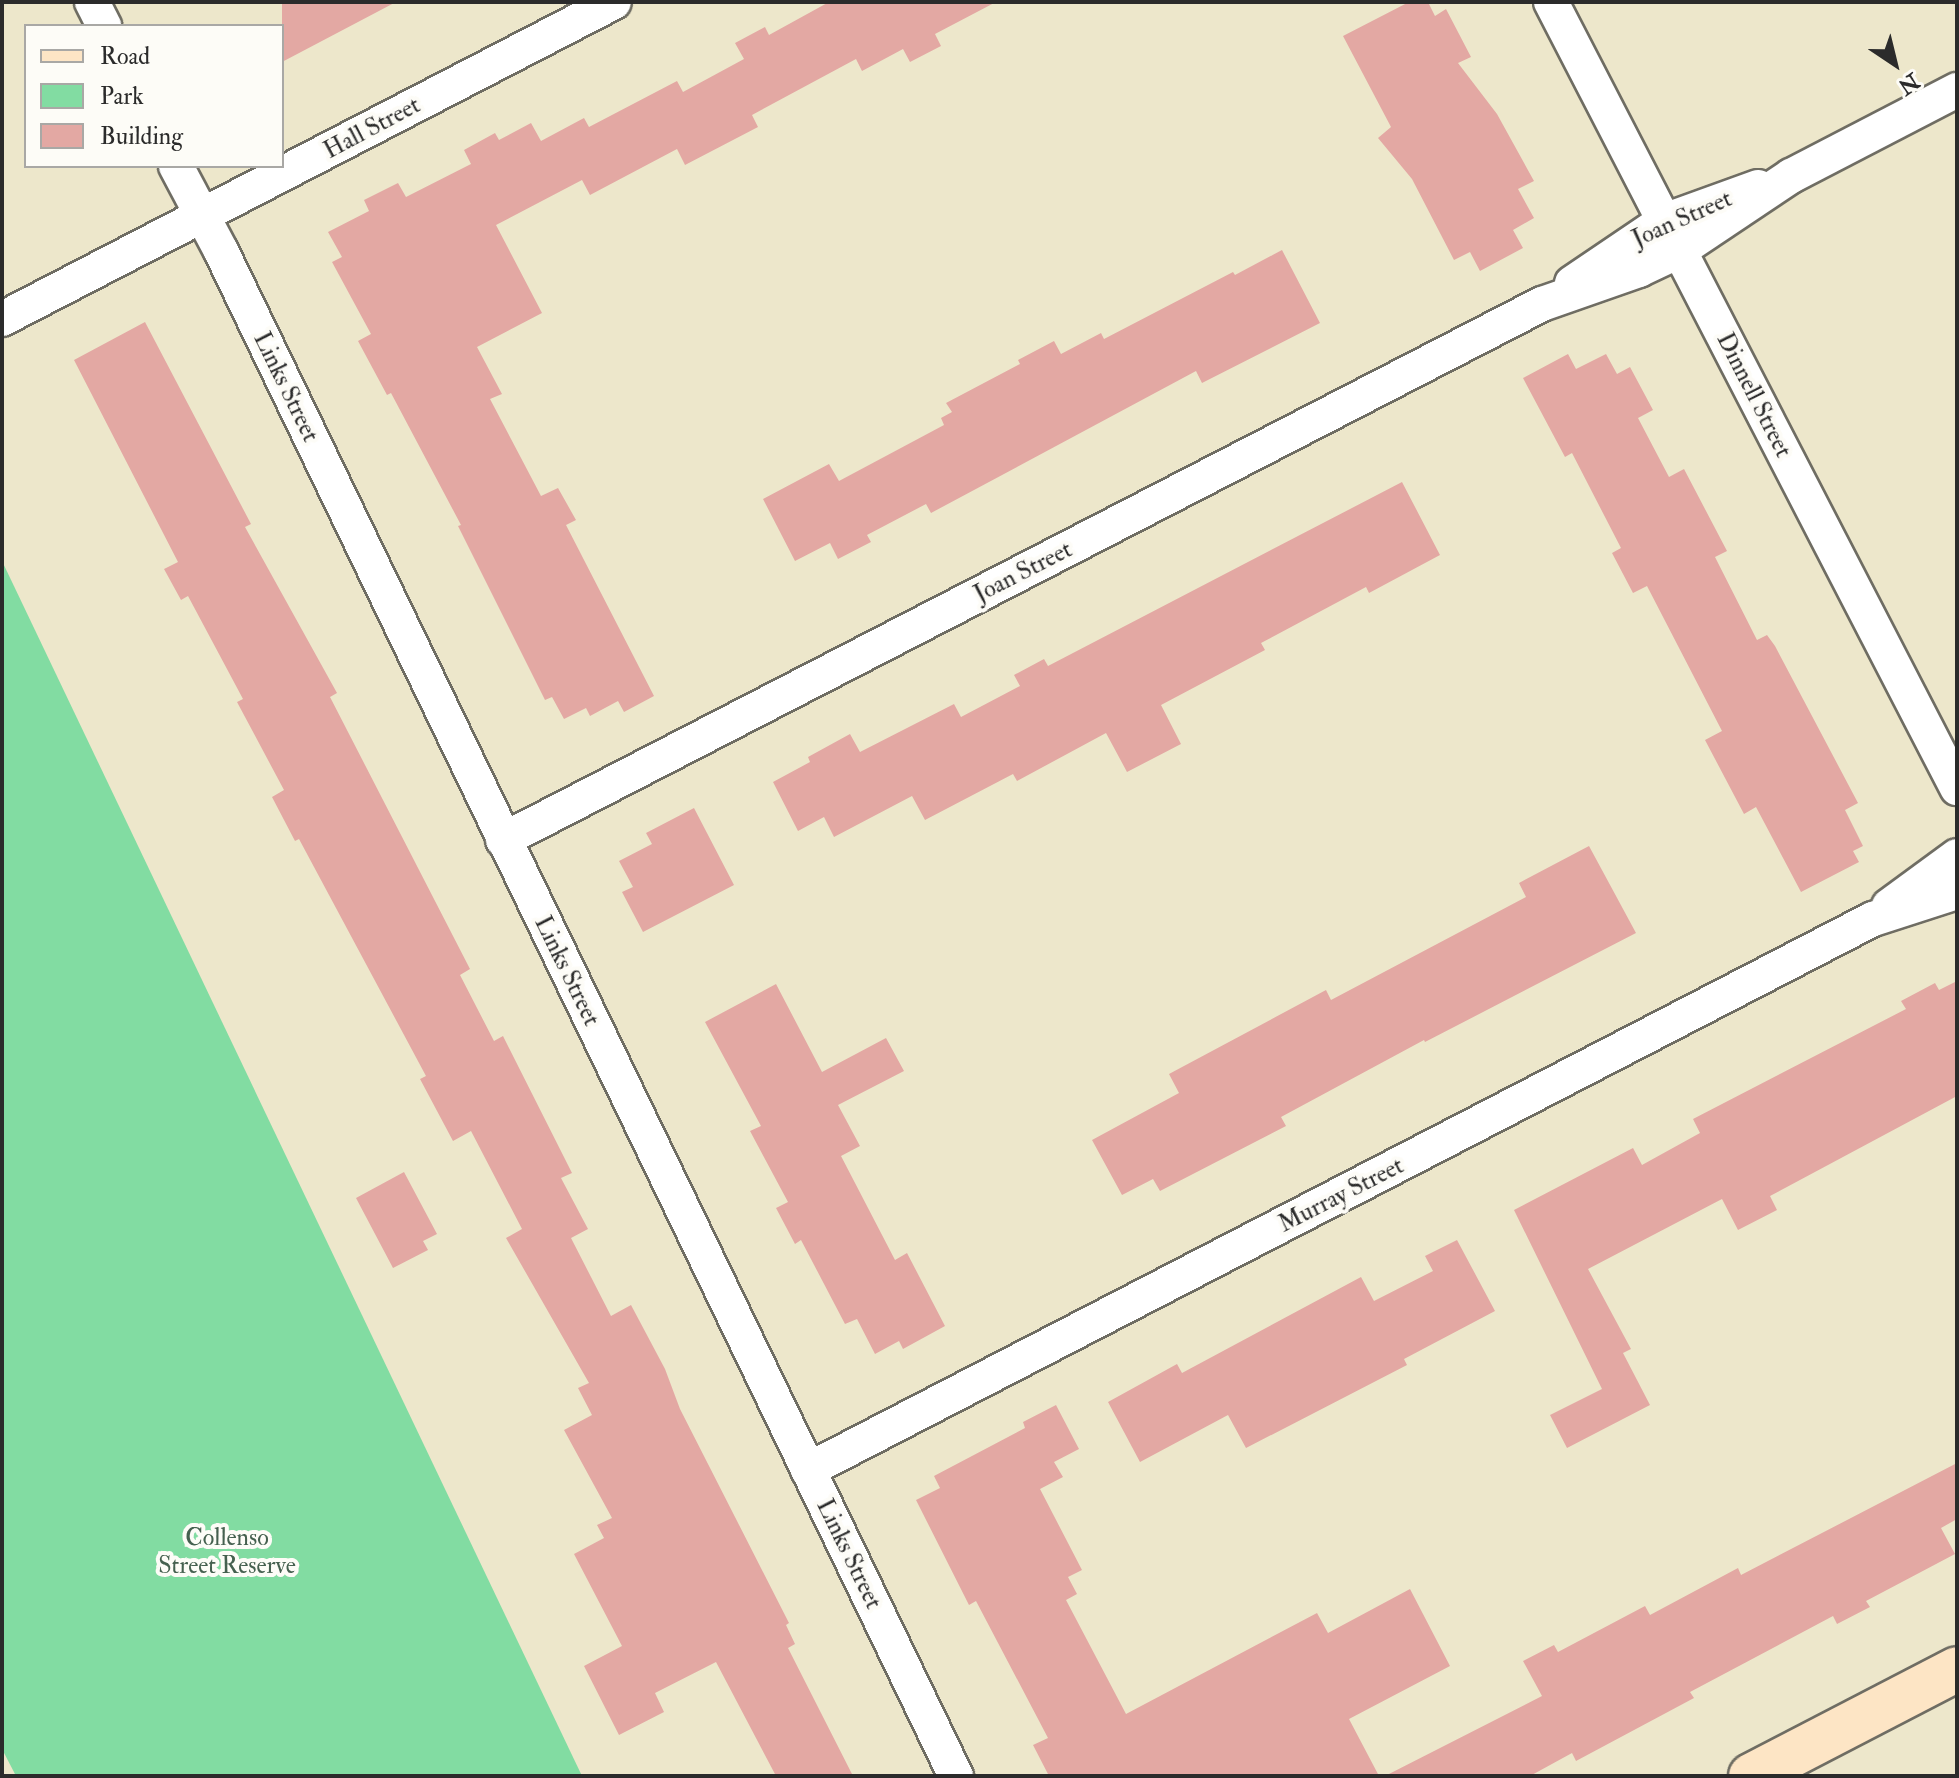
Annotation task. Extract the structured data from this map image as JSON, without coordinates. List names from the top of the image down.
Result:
{
  "streets": {
    "street": [
      "Hall Street",
      "Joan Street",
      "Links Street",
      "Dinnell Street",
      "Murray Street"
    ]
  },
  "crossings": [
    ["Hall Street", "Links Street"],
    ["Joan Street", "Links Street"],
    ["Joan Street", "Dinnell Street"],
    ["Links Street", "Murray Street"]
  ],
  "parks": ["Collenso Street Reserve"],
  "legend": ["Road", "Park", "Building"],
  "north": "bottom right"
}
